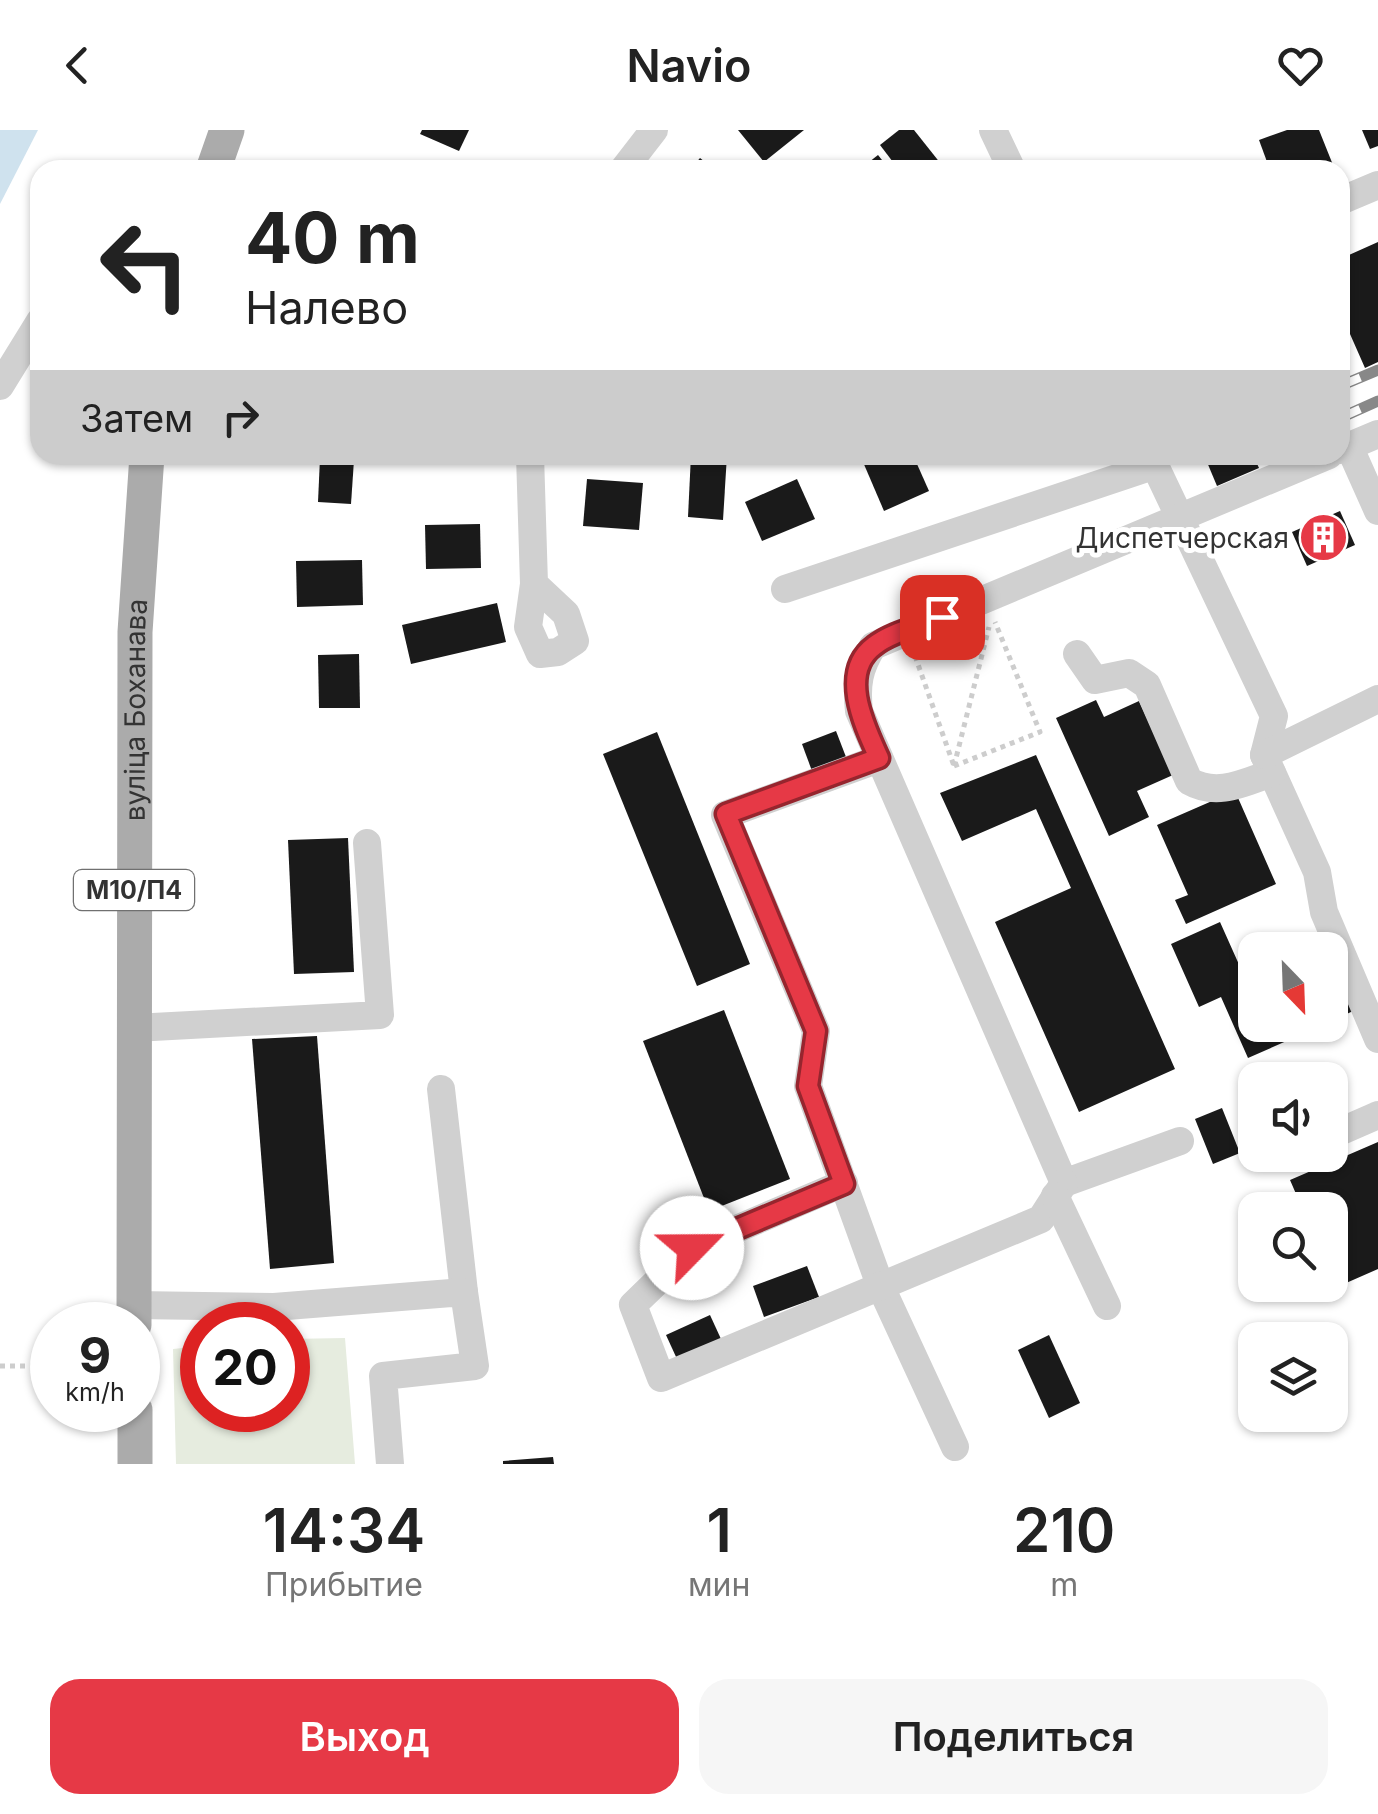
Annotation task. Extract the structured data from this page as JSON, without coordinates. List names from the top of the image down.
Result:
{
  "streets": {
    "main road": ["вуліца Боханава", "М10/П4"]
  },
  "places": {
    "building": ["Диспетчерская"]
  },
  "north": "bottom right",
  "page": {
    "header": "Navio",
    "turn": ["40 m", "Налево"],
    "then": "Затем",
    "speed": "9 km/h",
    "limit": "20",
    "eta": [
      "14:34",
      "Прибытие",
      "1",
      "мин",
      "210",
      "m"
    ],
    "buttons": ["Выход", "Поделиться"]
  }
}
